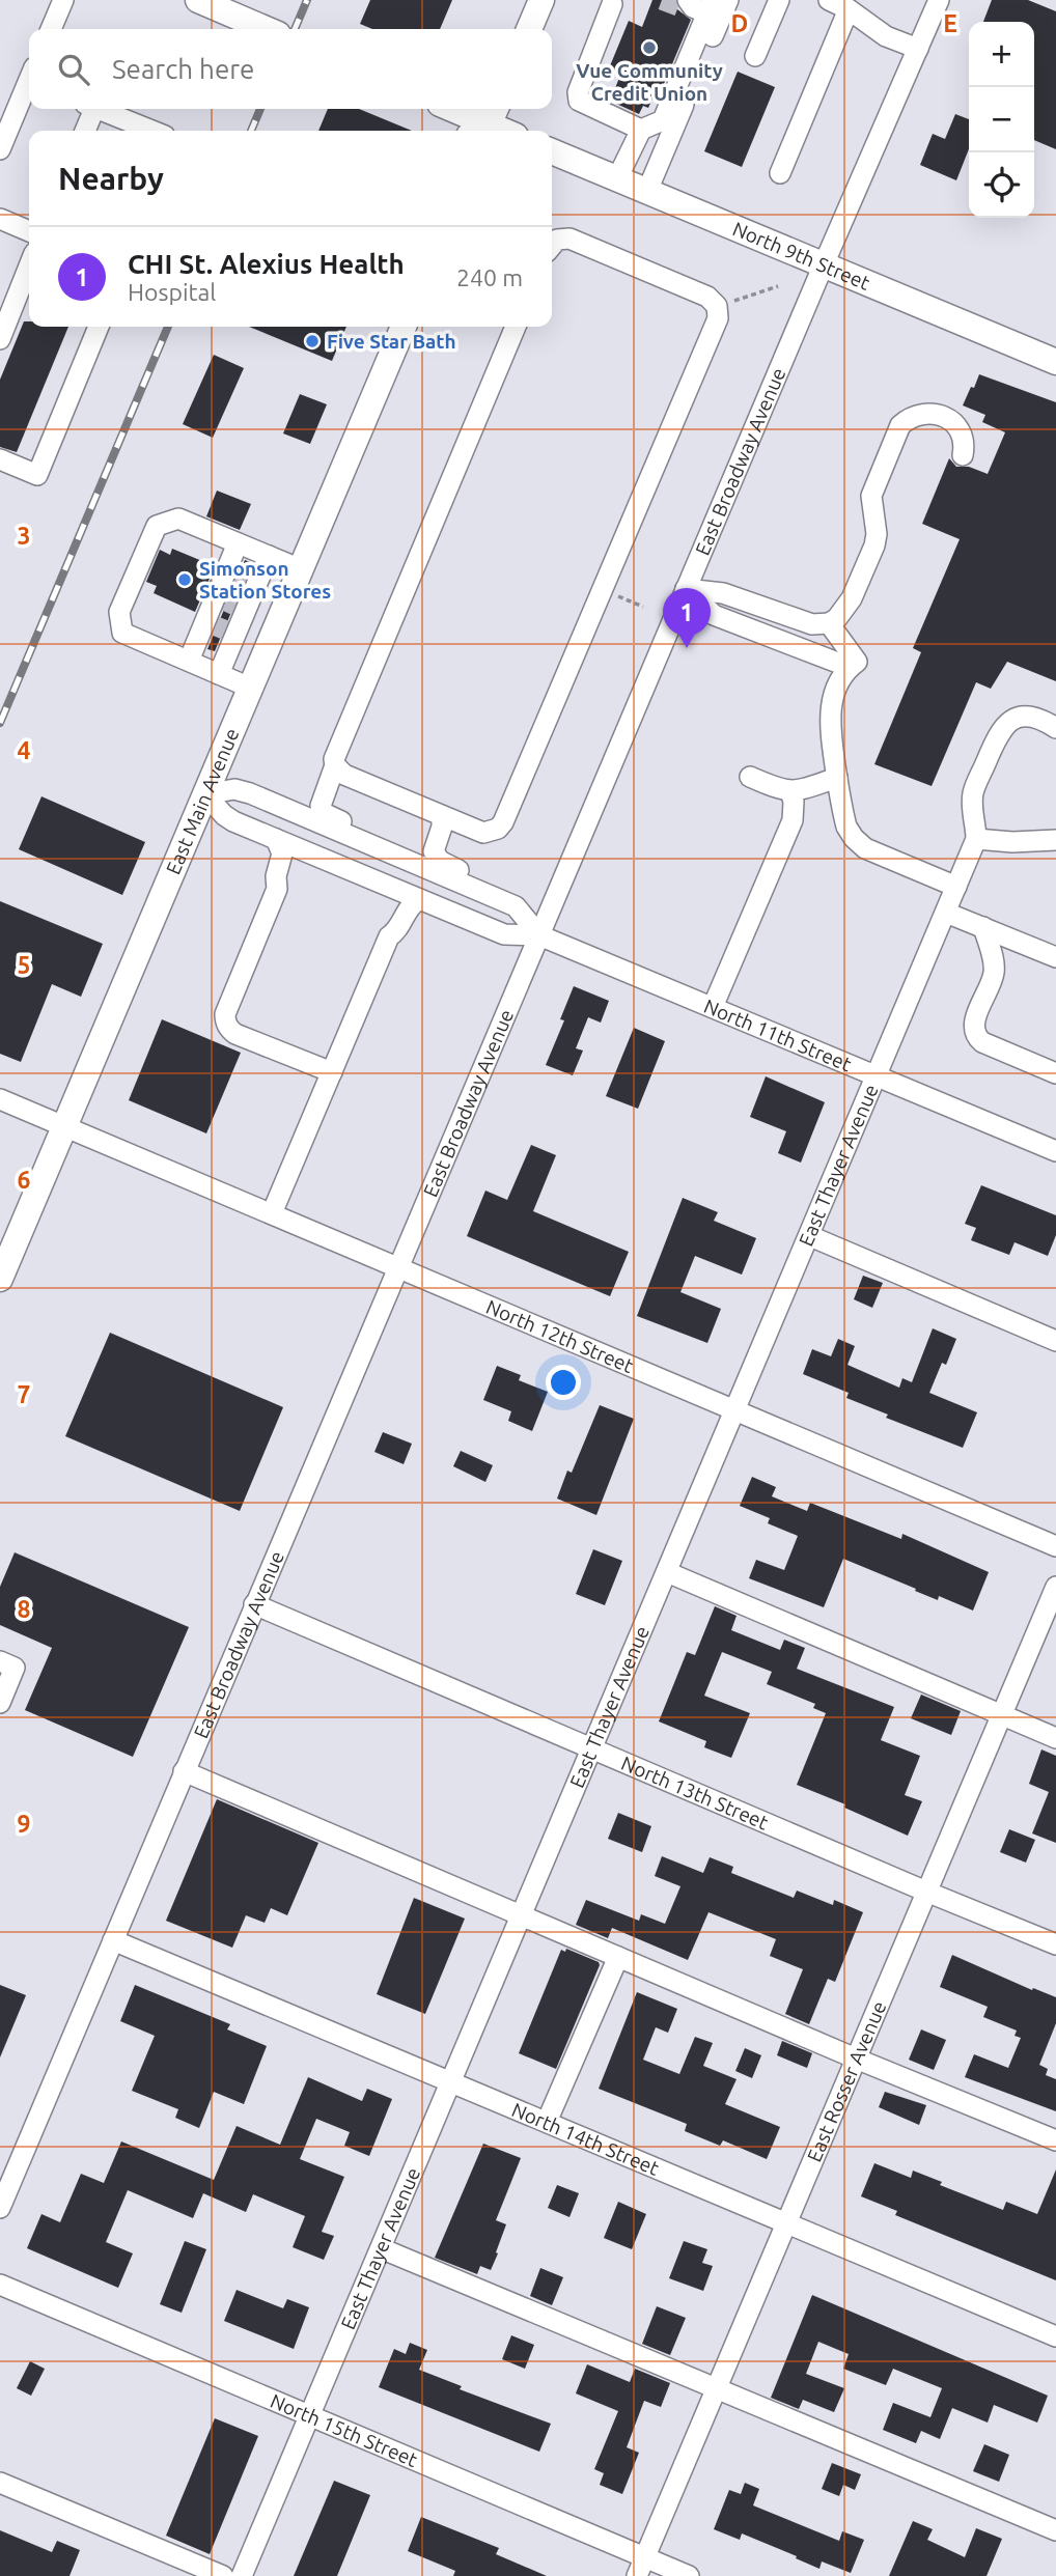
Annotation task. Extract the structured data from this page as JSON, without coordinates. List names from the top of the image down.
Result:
{
  "streets": {
    "main road": ["North 9th Street", "East Main Avenue"],
    "street": [
      "East Broadway Avenue",
      "North 11th Street",
      "East Thayer Avenue",
      "North 12th Street",
      "North 13th Street",
      "East Rosser Avenue",
      "North 14th Street",
      "North 15th Street"
    ]
  },
  "crossings": [
    ["North 9th Street", "East Broadway Avenue"],
    ["East Broadway Avenue", "North 11th Street"],
    ["East Broadway Avenue", "North 12th Street"],
    ["East Broadway Avenue", "North 13th Street"],
    ["East Broadway Avenue", "North 14th Street"],
    ["East Main Avenue", "North 12th Street"],
    ["North 11th Street", "East Thayer Avenue"],
    ["East Thayer Avenue", "North 12th Street"],
    ["East Thayer Avenue", "North 13th Street"],
    ["East Thayer Avenue", "North 14th Street"],
    ["East Thayer Avenue", "North 15th Street"],
    ["North 13th Street", "East Rosser Avenue"],
    ["East Rosser Avenue", "North 14th Street"],
    ["East Rosser Avenue", "North 15th Street"]
  ],
  "places": ["Vue Community Credit Union", "Five Star Bath", "Simonson Station Stores"],
  "page": {
    "map_buttons": ["+", "−"],
    "search": "Search here",
    "heading": "Nearby",
    "list": [
      {
        "mark": "1",
        "name": "CHI St. Alexius Health",
        "note": "Hospital",
        "value": "240 m"
      }
    ],
    "pins": "1"
  },
  "grid": {
    "columns": ["D", "E"],
    "rows": [
      "3",
      "4",
      "5",
      "6",
      "7",
      "8",
      "9"
    ]
  }
}
